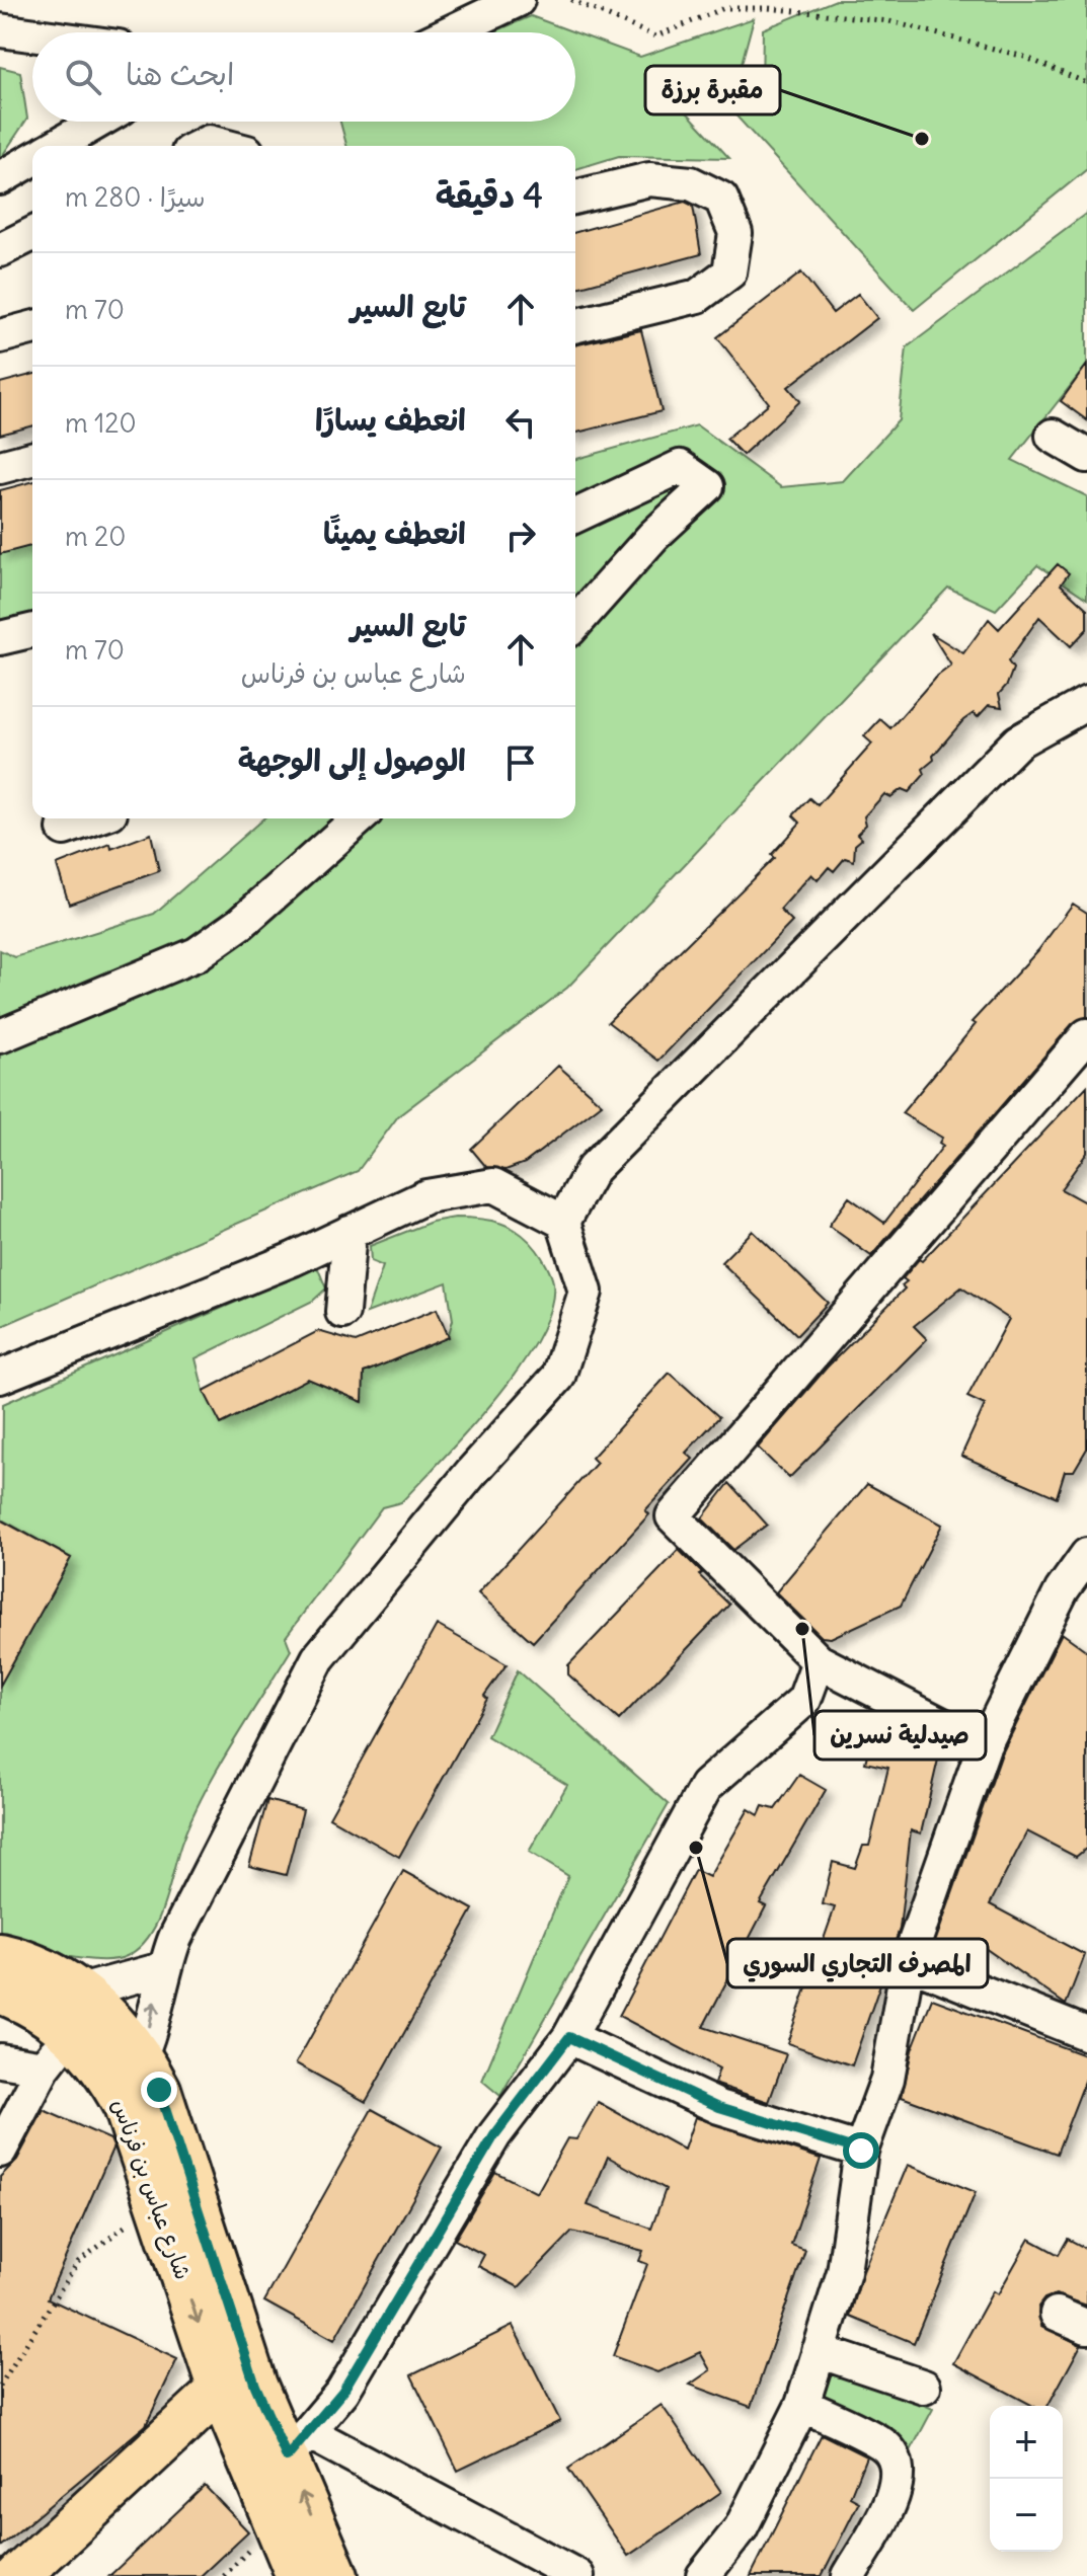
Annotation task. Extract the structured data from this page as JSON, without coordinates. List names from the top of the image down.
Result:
{
  "streets": {
    "main road": ["شارع عباس بن فرناس"]
  },
  "places": ["مقبرة برزة", "صيدلية نسرين", "المصرف التجاري السوري"],
  "page": {
    "search": "ابحث هنا",
    "heading": ["4 دقيقة", "سيرًا · 280 m"],
    "list": [
      ["تابع السير", "70 m"],
      ["انعطف يسارًا", "120 m"],
      ["انعطف يمينًا", "20 m"],
      ["تابع السير", "شارع عباس بن فرناس", "70 m"],
      "الوصول إلى الوجهة"
    ],
    "map_buttons": ["+", "−"]
  }
}
